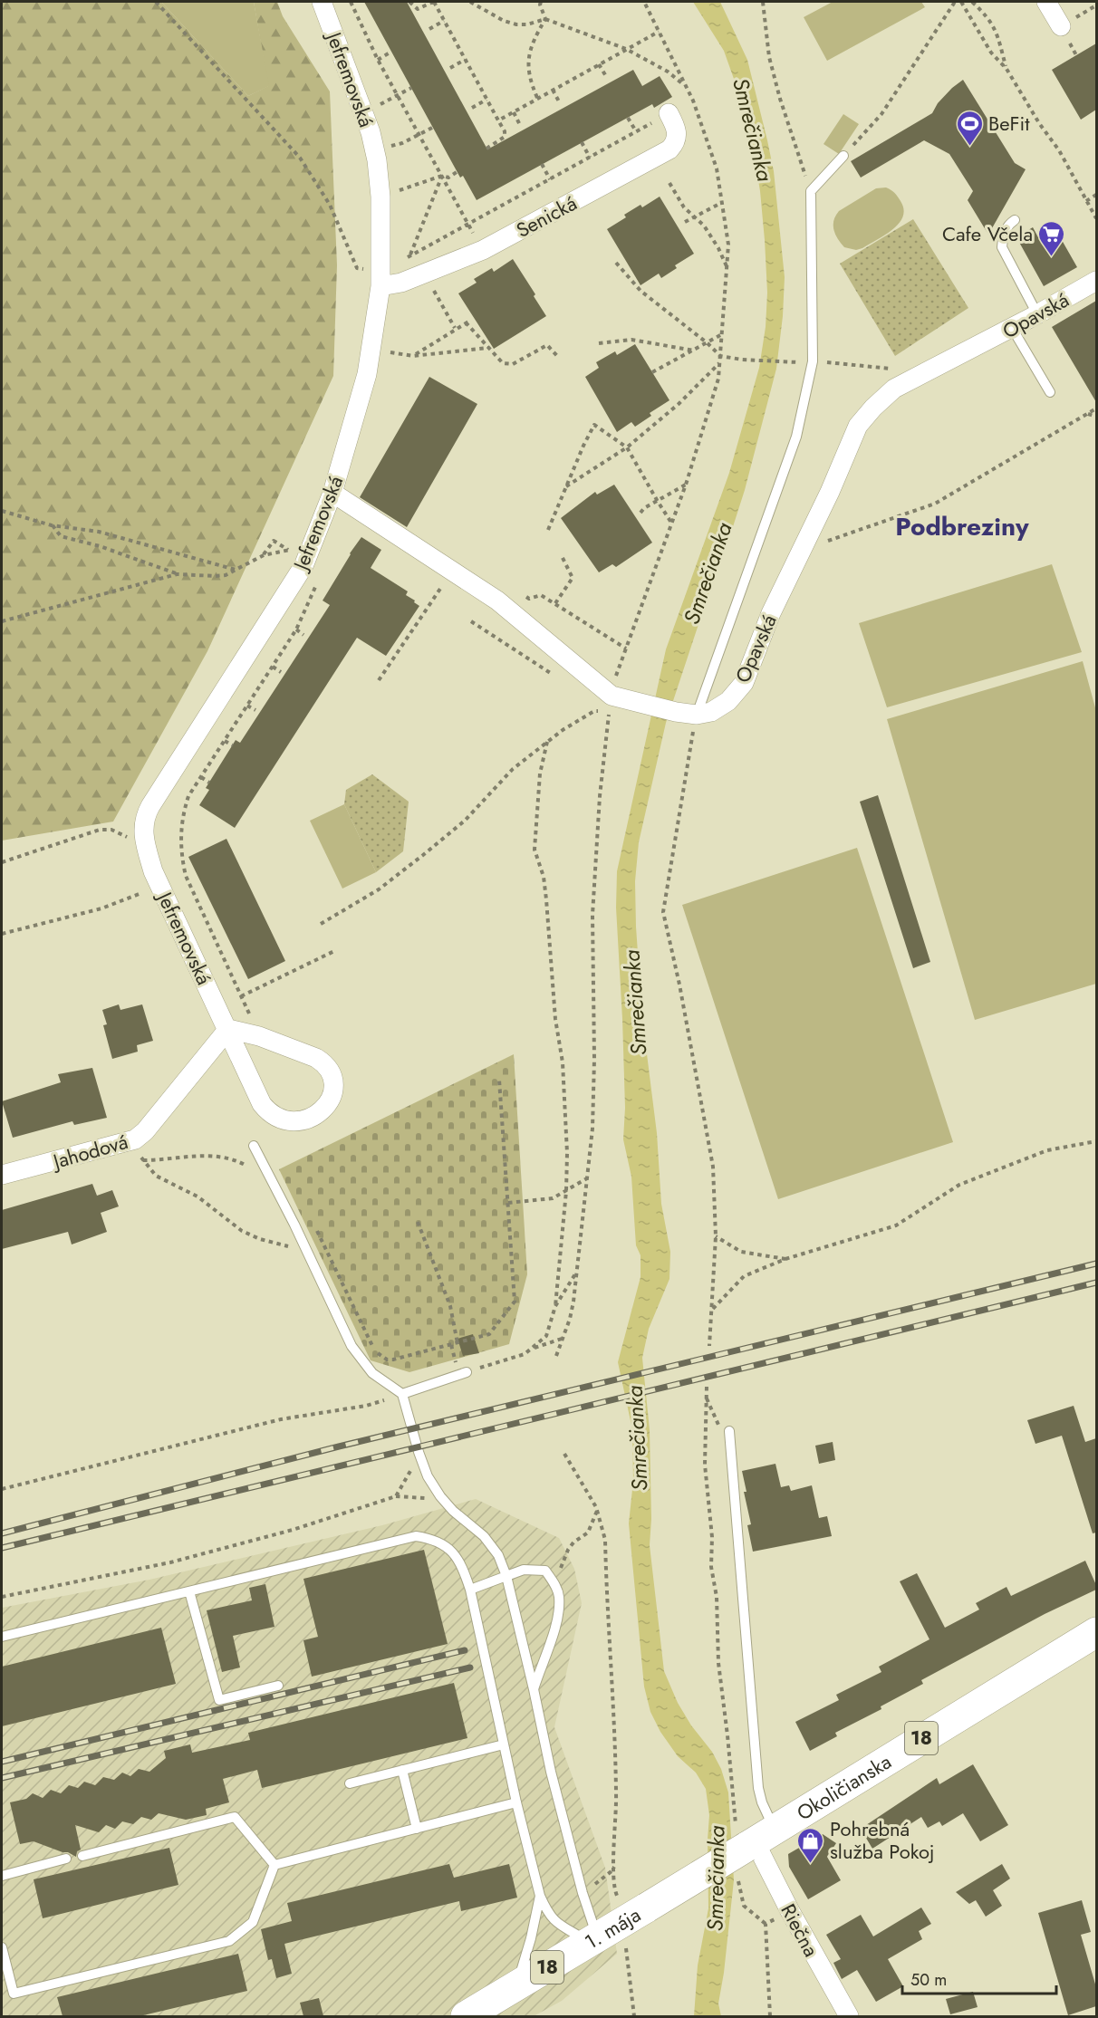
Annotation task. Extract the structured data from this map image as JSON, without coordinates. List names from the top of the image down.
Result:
{
  "streets": {
    "main road": ["18", "Okoličianska", "1. mája"],
    "street": [
      "Jefremovská",
      "Senická",
      "Opavská",
      "Jahodová",
      "Riečna"
    ]
  },
  "crossings": [
    ["Jefremovská", "Senická"],
    ["Jefremovská", "Opavská"],
    ["Jefremovská", "Jahodová"],
    ["Okoličianska", "1. mája"],
    ["Okoličianska", "Riečna"]
  ],
  "districts": ["Podbreziny"],
  "water": ["Smrečianka"],
  "places": {
    "sports": ["BeFit"],
    "supermarket": ["Cafe Včela"],
    "shop": ["Pohrebná služba Pokoj"]
  },
  "scale_bar": "50 m"
}
